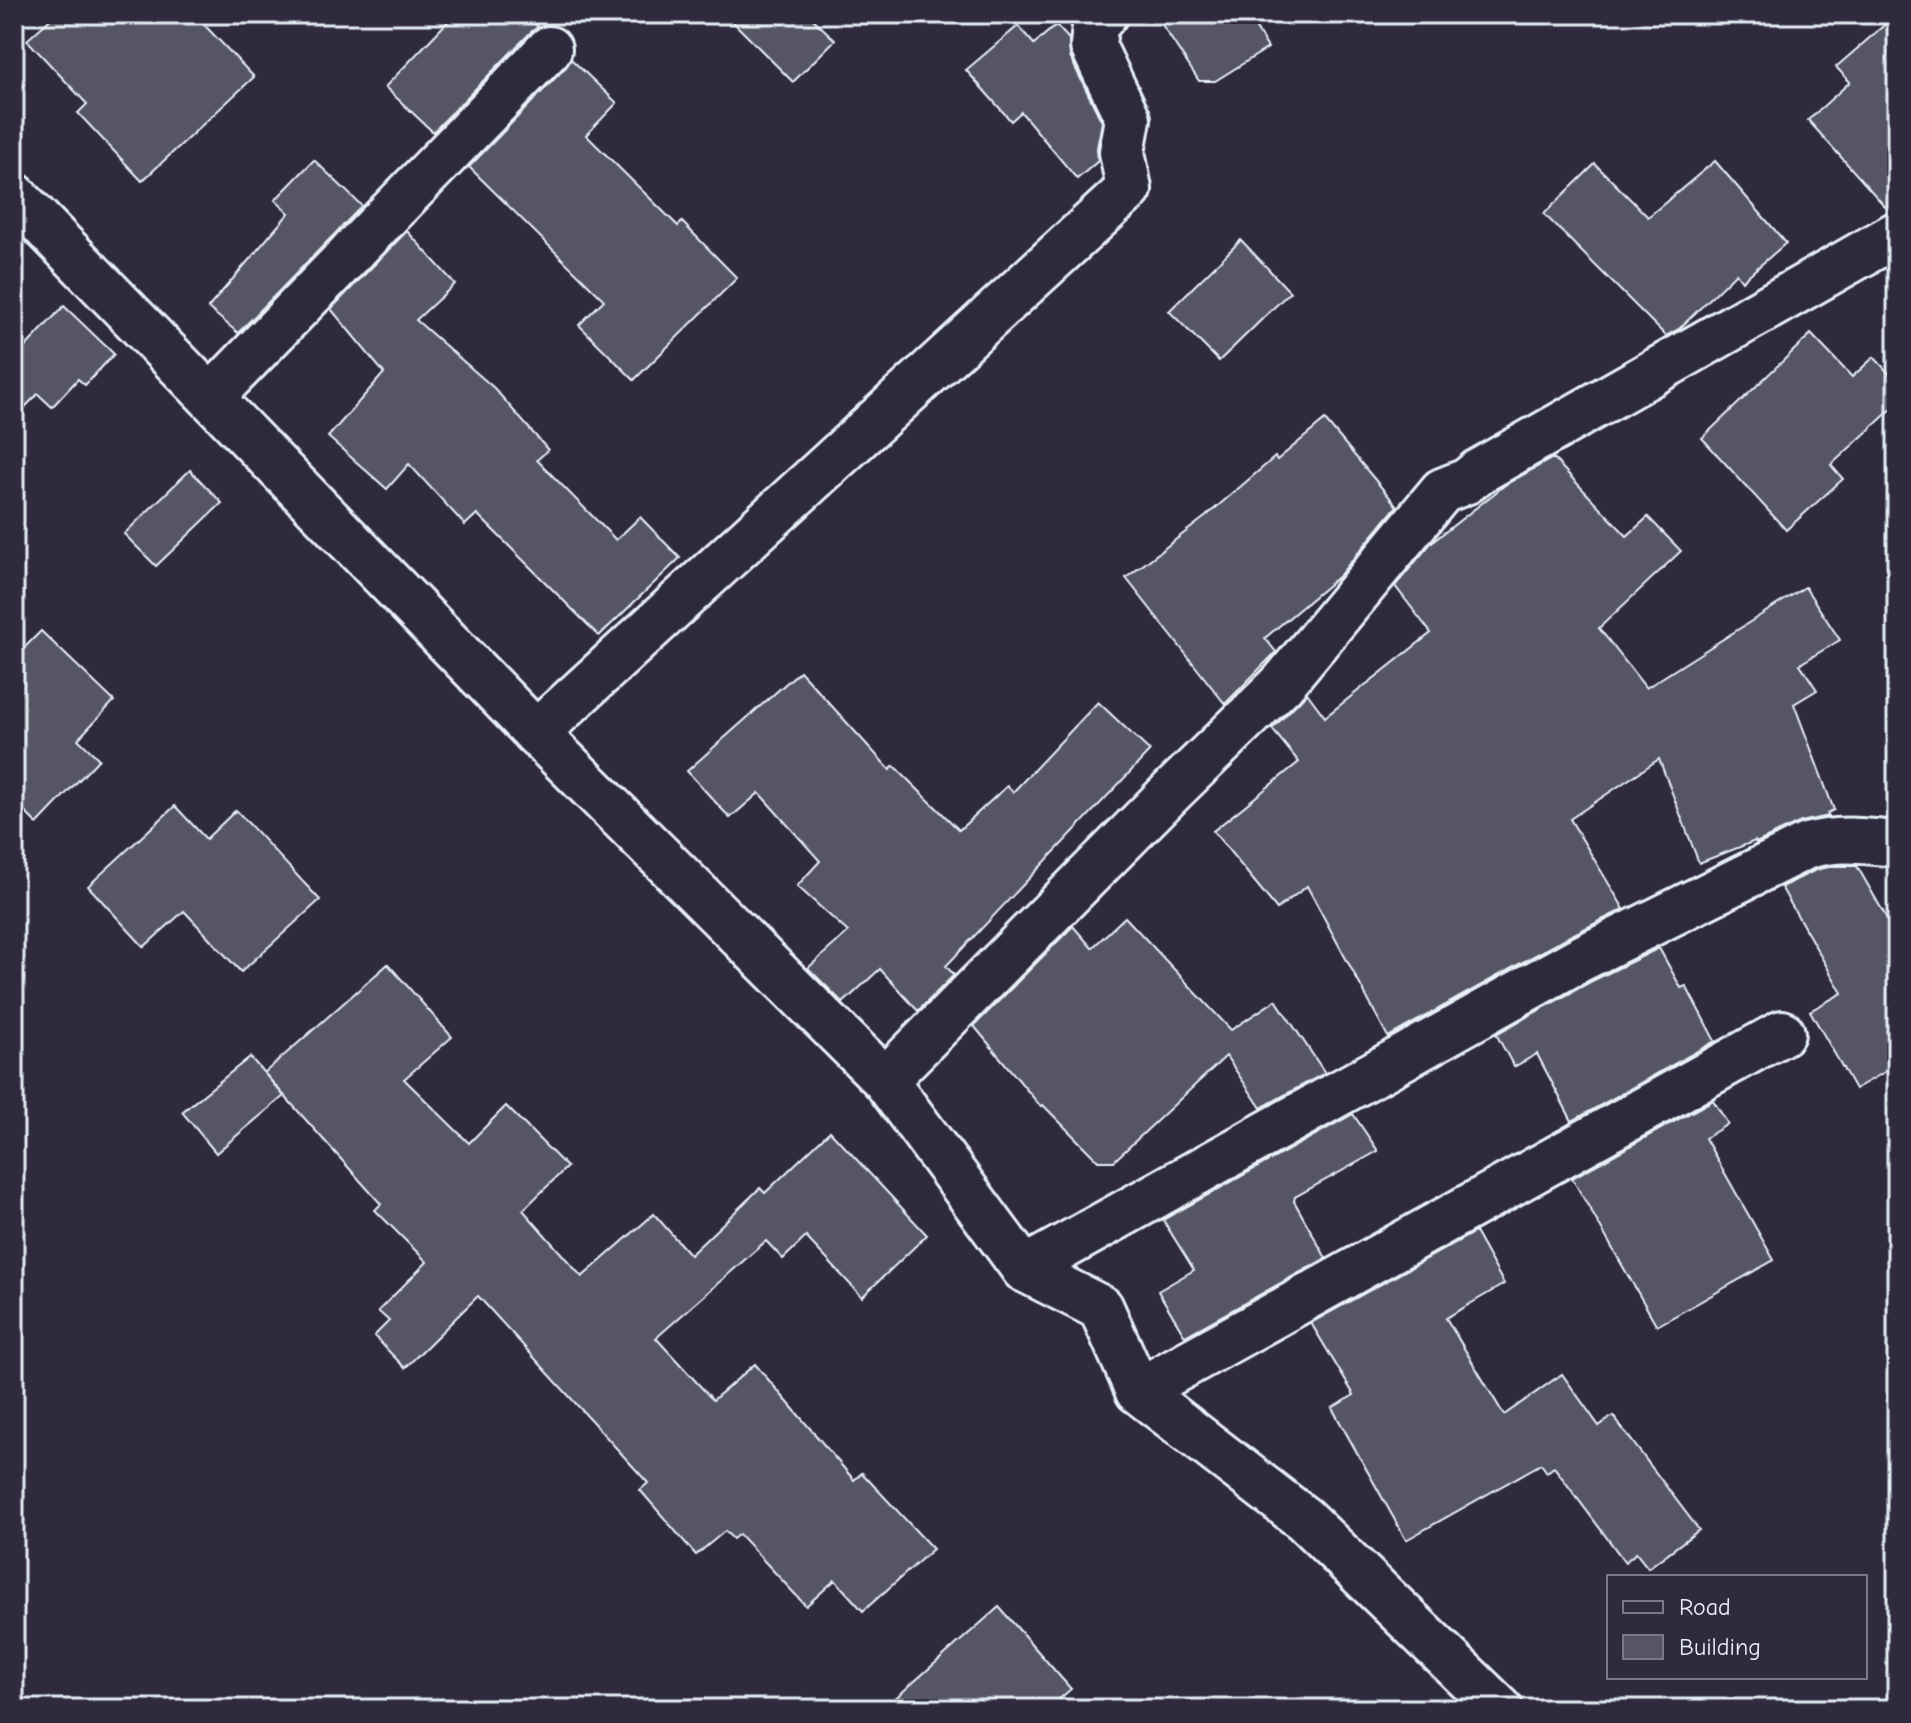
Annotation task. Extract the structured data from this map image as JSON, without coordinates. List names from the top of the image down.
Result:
{
  "legend": ["Road", "Building"]
}
